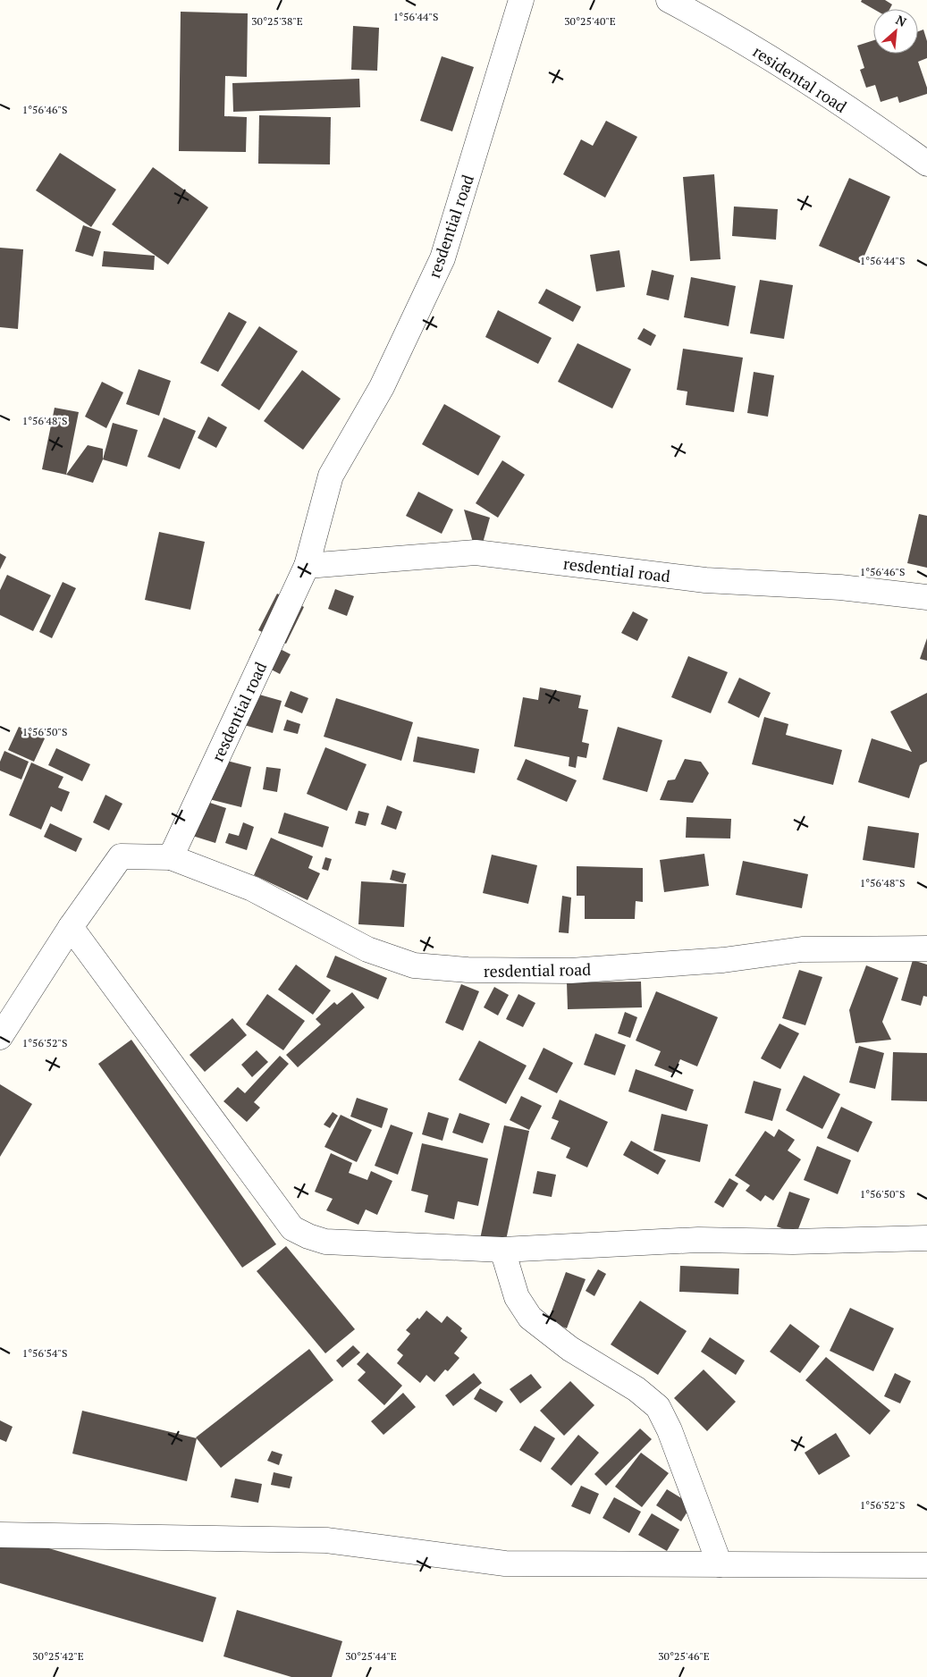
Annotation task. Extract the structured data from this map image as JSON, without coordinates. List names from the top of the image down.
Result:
{
  "streets": {
    "street": ["residental road", "resdential road"]
  },
  "north": "top right",
  "coordinates": [
    "1°56'44\"S",
    "30°25'38\"E",
    "30°25'40\"E",
    "1°56'46\"S",
    "1°56'48\"S",
    "1°56'50\"S",
    "1°56'52\"S",
    "1°56'54\"S",
    "30°25'42\"E",
    "30°25'44\"E",
    "30°25'46\"E"
  ]
}
